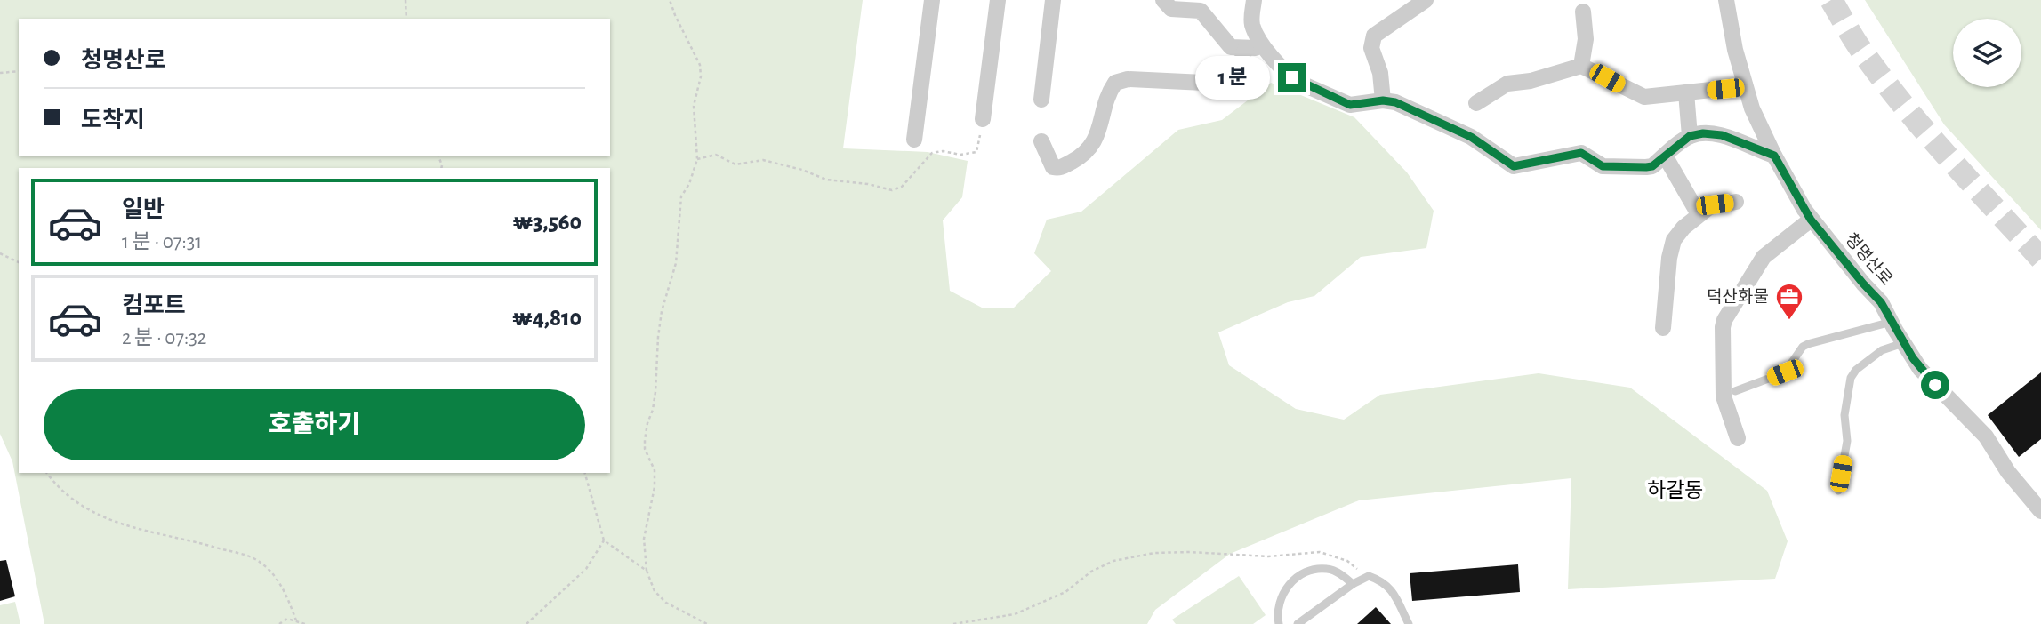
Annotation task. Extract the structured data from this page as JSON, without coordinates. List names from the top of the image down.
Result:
{
  "streets": {
    "street": ["청명산로"]
  },
  "districts": ["하갈동"],
  "places": {
    "office": ["덕산화물"]
  },
  "page": {
    "banner": ["청명산로", "도착지"],
    "bubble": "1 분",
    "list": [
      {
        "name": "일반",
        "note": "1 분 · 07:31",
        "value": "₩3,560"
      },
      {
        "name": "컴포트",
        "note": "2 분 · 07:32",
        "value": "₩4,810"
      }
    ],
    "buttons": "호출하기"
  }
}
